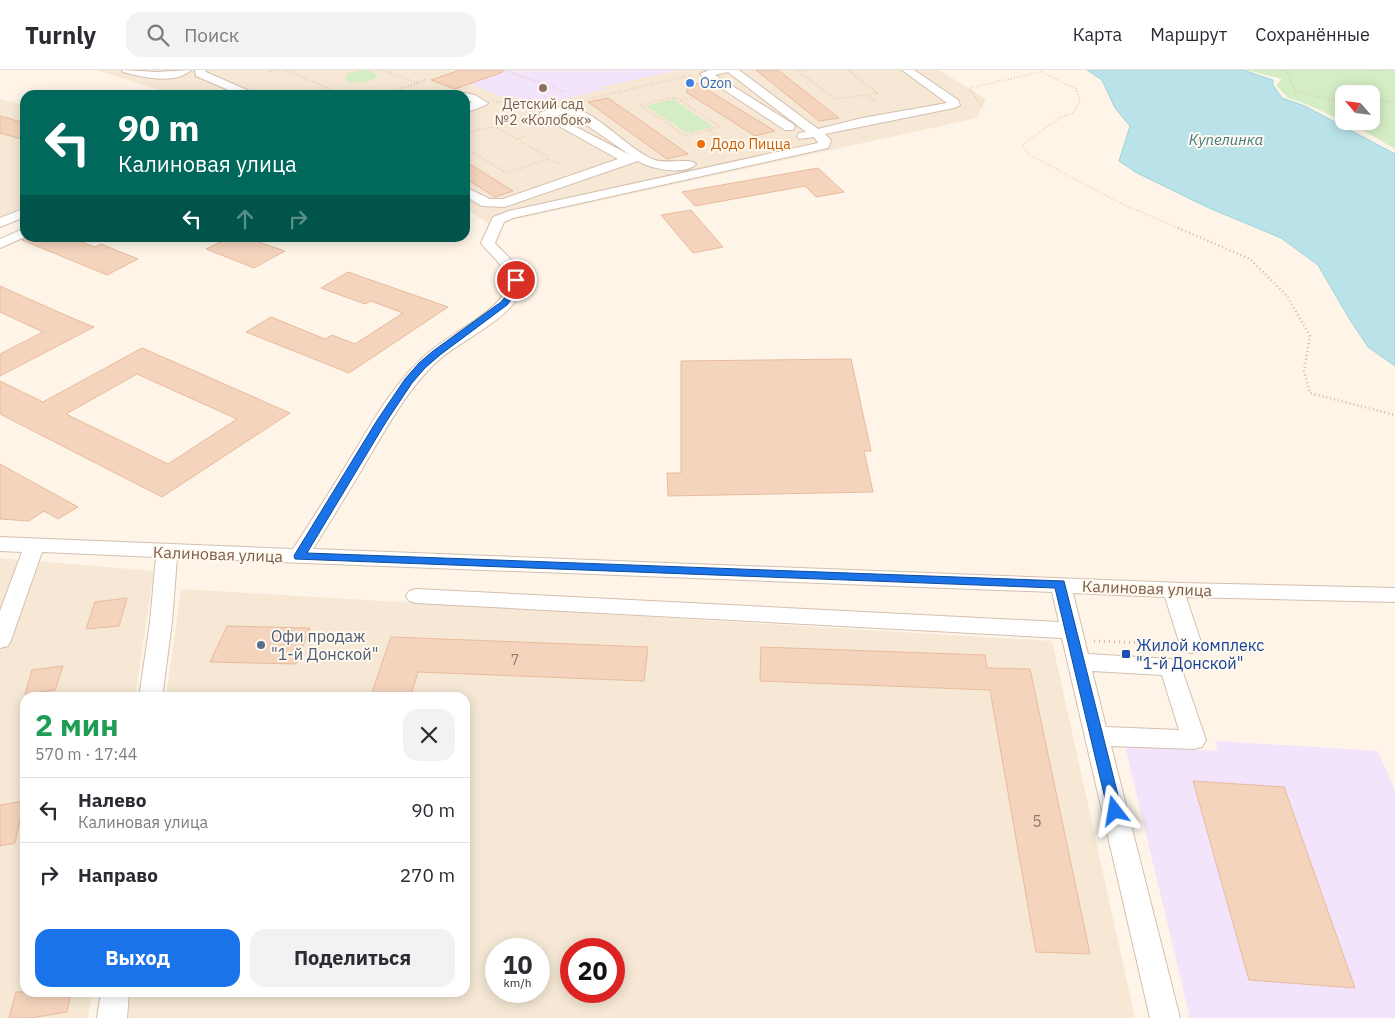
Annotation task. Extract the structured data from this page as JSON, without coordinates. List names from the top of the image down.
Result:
{
  "streets": {
    "street": ["Калиновая улица"]
  },
  "water": ["Купелинка"],
  "places": {
    "other": [
      "Ozon",
      "Детский сад №2 «Колобок»",
      "Додо Пицца",
      "Офи продаж \"1-й Донской\""
    ],
    "transit": ["Жилой комплекс \"1-й Донской\""]
  },
  "house_numbers": ["7", "5"],
  "north": "top left",
  "page": {
    "header": "Turnly",
    "search": "Поиск",
    "nav": ["Карта", "Маршрут", "Сохранённые"],
    "turn": ["90 m", "Калиновая улица"],
    "heading": ["2 мин", "570 m · 17:44"],
    "list": [
      {
        "name": "Налево",
        "note": "Калиновая улица",
        "value": "90 m"
      },
      {
        "name": "Направо",
        "value": "270 m"
      }
    ],
    "buttons": ["Выход", "Поделиться"],
    "speed": "10 km/h",
    "limit": "20"
  }
}
